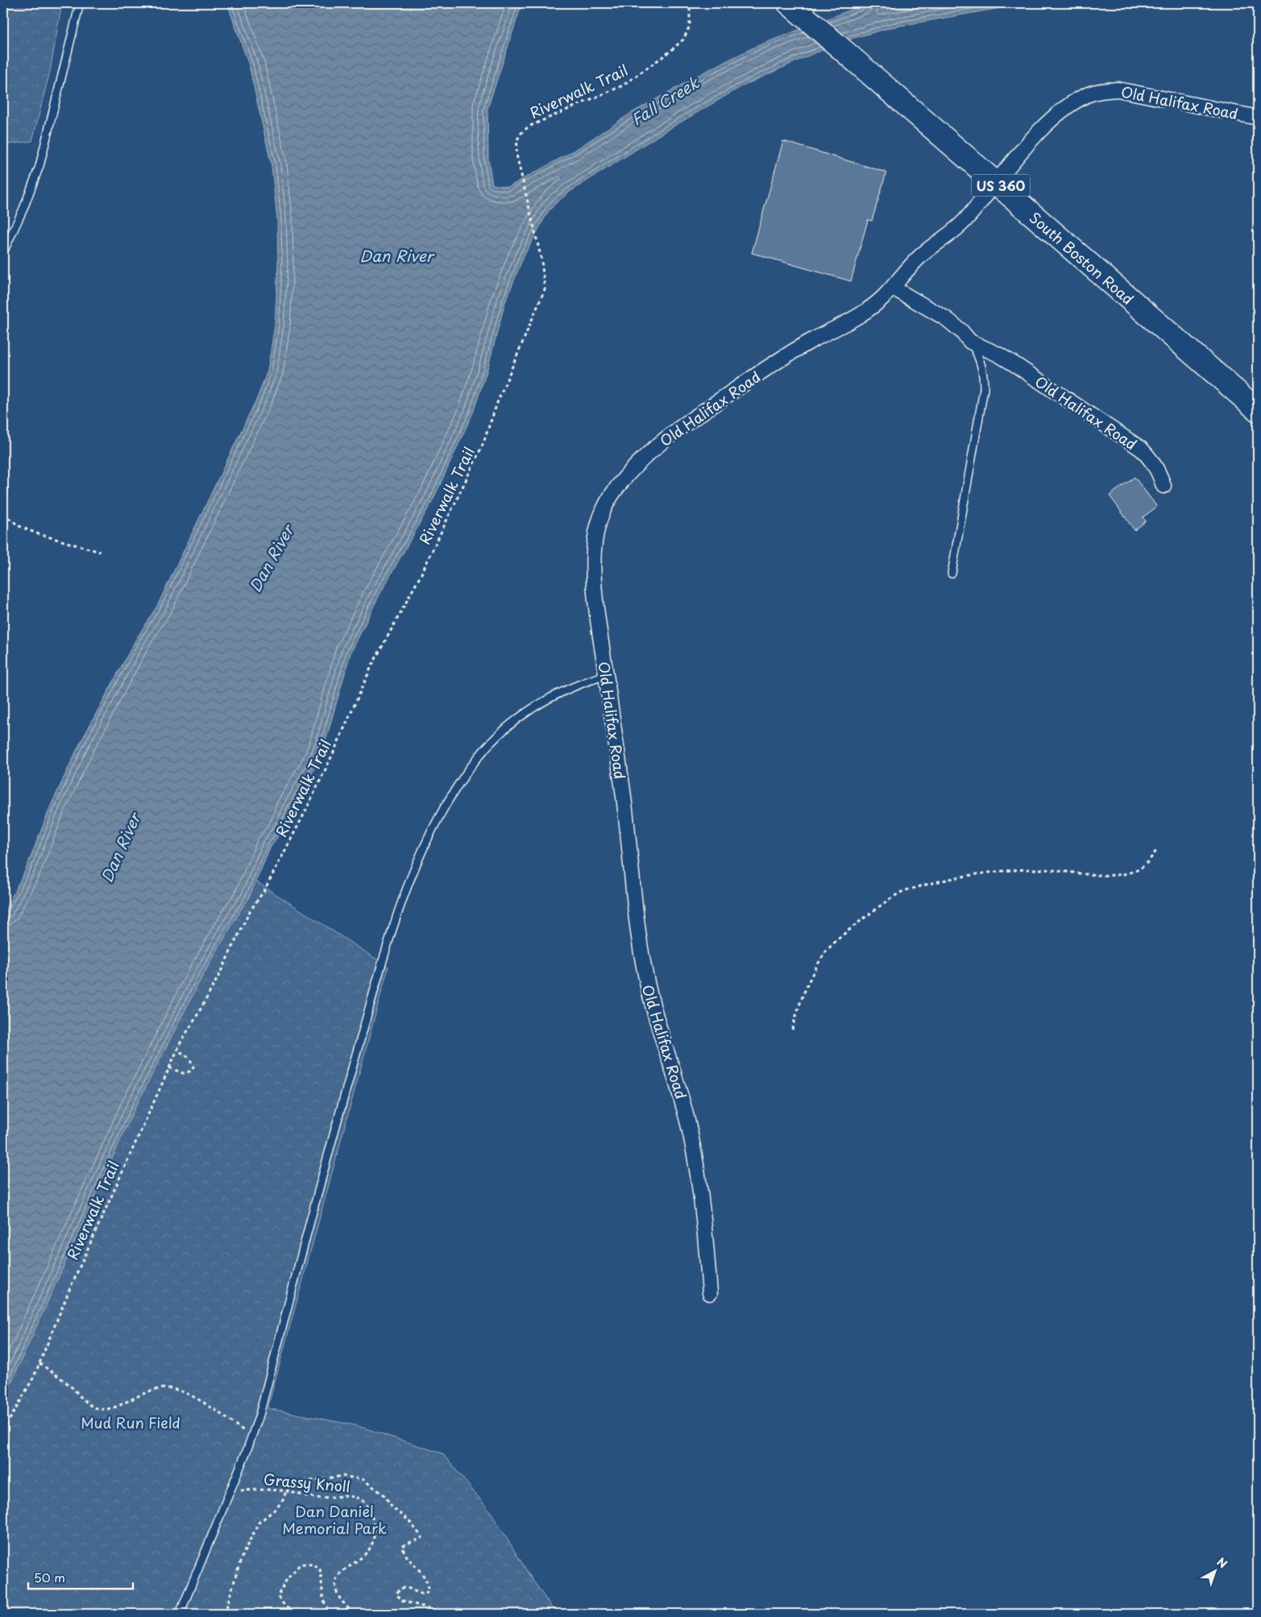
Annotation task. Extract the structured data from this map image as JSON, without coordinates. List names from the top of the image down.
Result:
{
  "streets": {
    "main road": ["US 360", "South Boston Road"],
    "street": ["Old Halifax Road"],
    "path": ["Riverwalk Trail", "Grassy Knoll"]
  },
  "crossings": [
    ["Old Halifax Road", "South Boston Road"]
  ],
  "water": ["Fall Creek", "Dan River"],
  "parks": ["Mud Run Field", "Dan Daniel Memorial Park"],
  "scale_bar": "50 m",
  "north": "top right"
}
